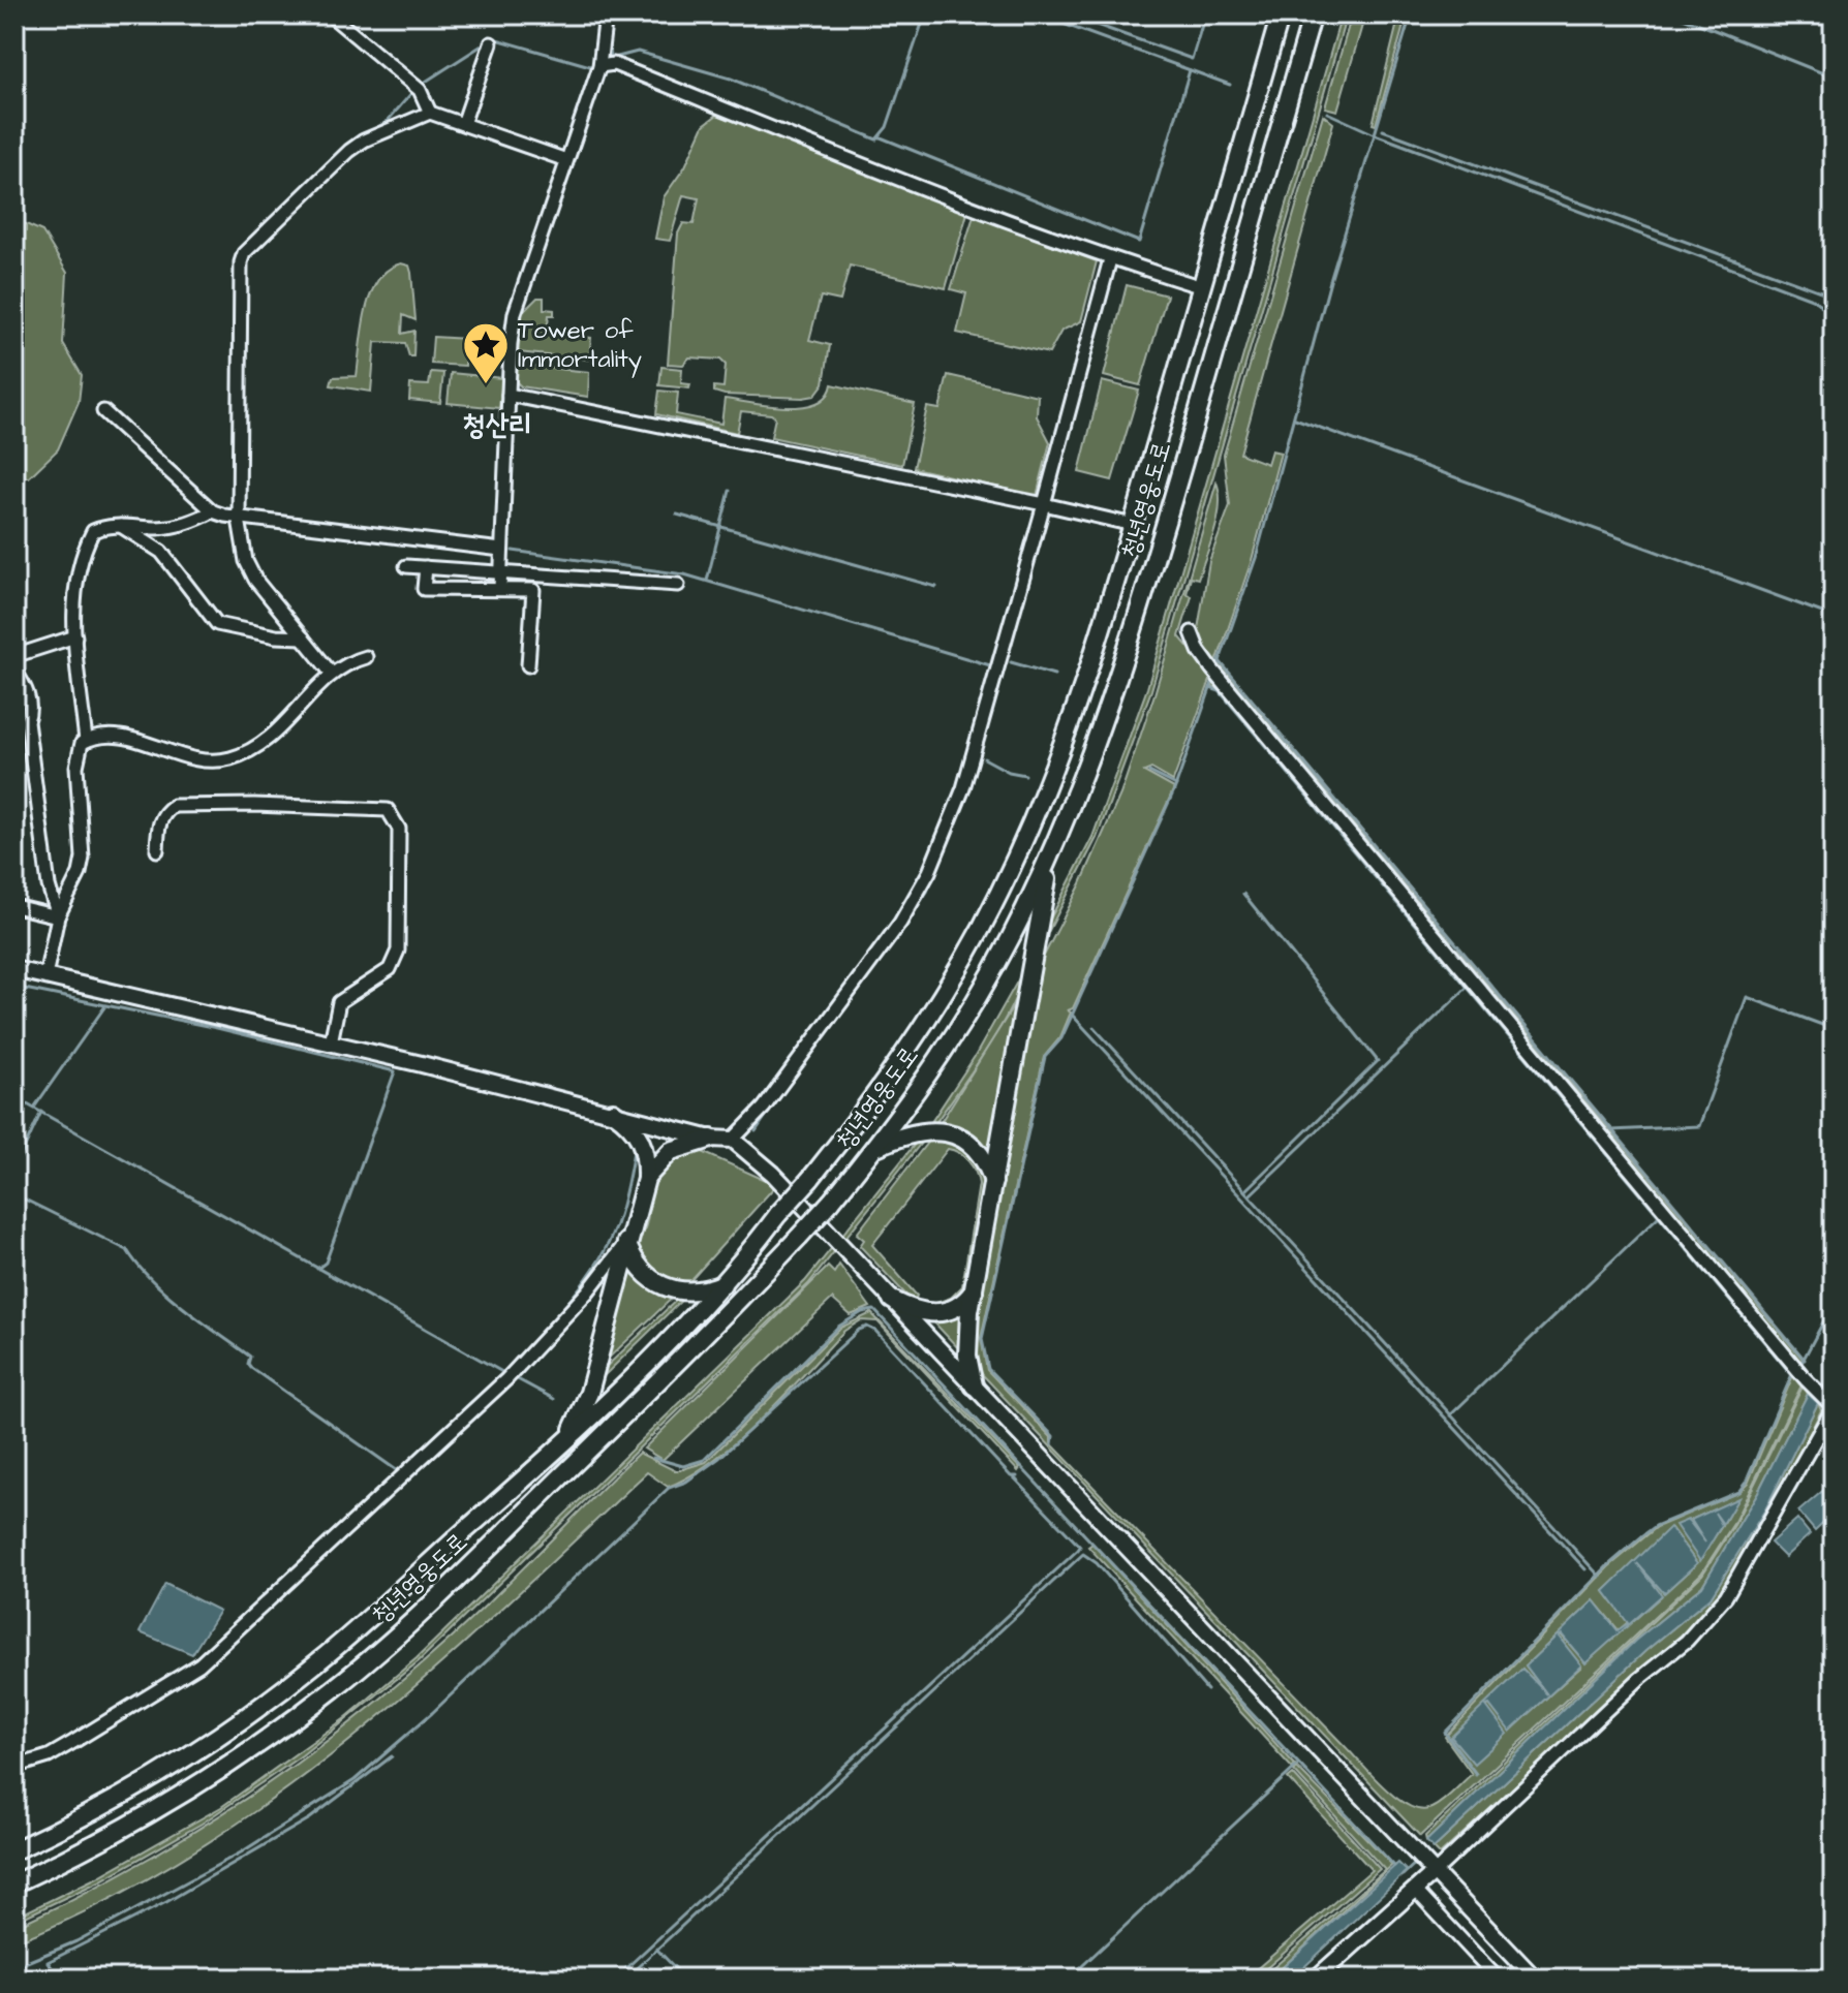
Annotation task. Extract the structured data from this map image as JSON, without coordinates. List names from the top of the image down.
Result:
{
  "streets": {
    "highway": ["청년영웅도로"]
  },
  "districts": ["청산리"],
  "places": {
    "place": ["Tower of Immortality"]
  }
}
